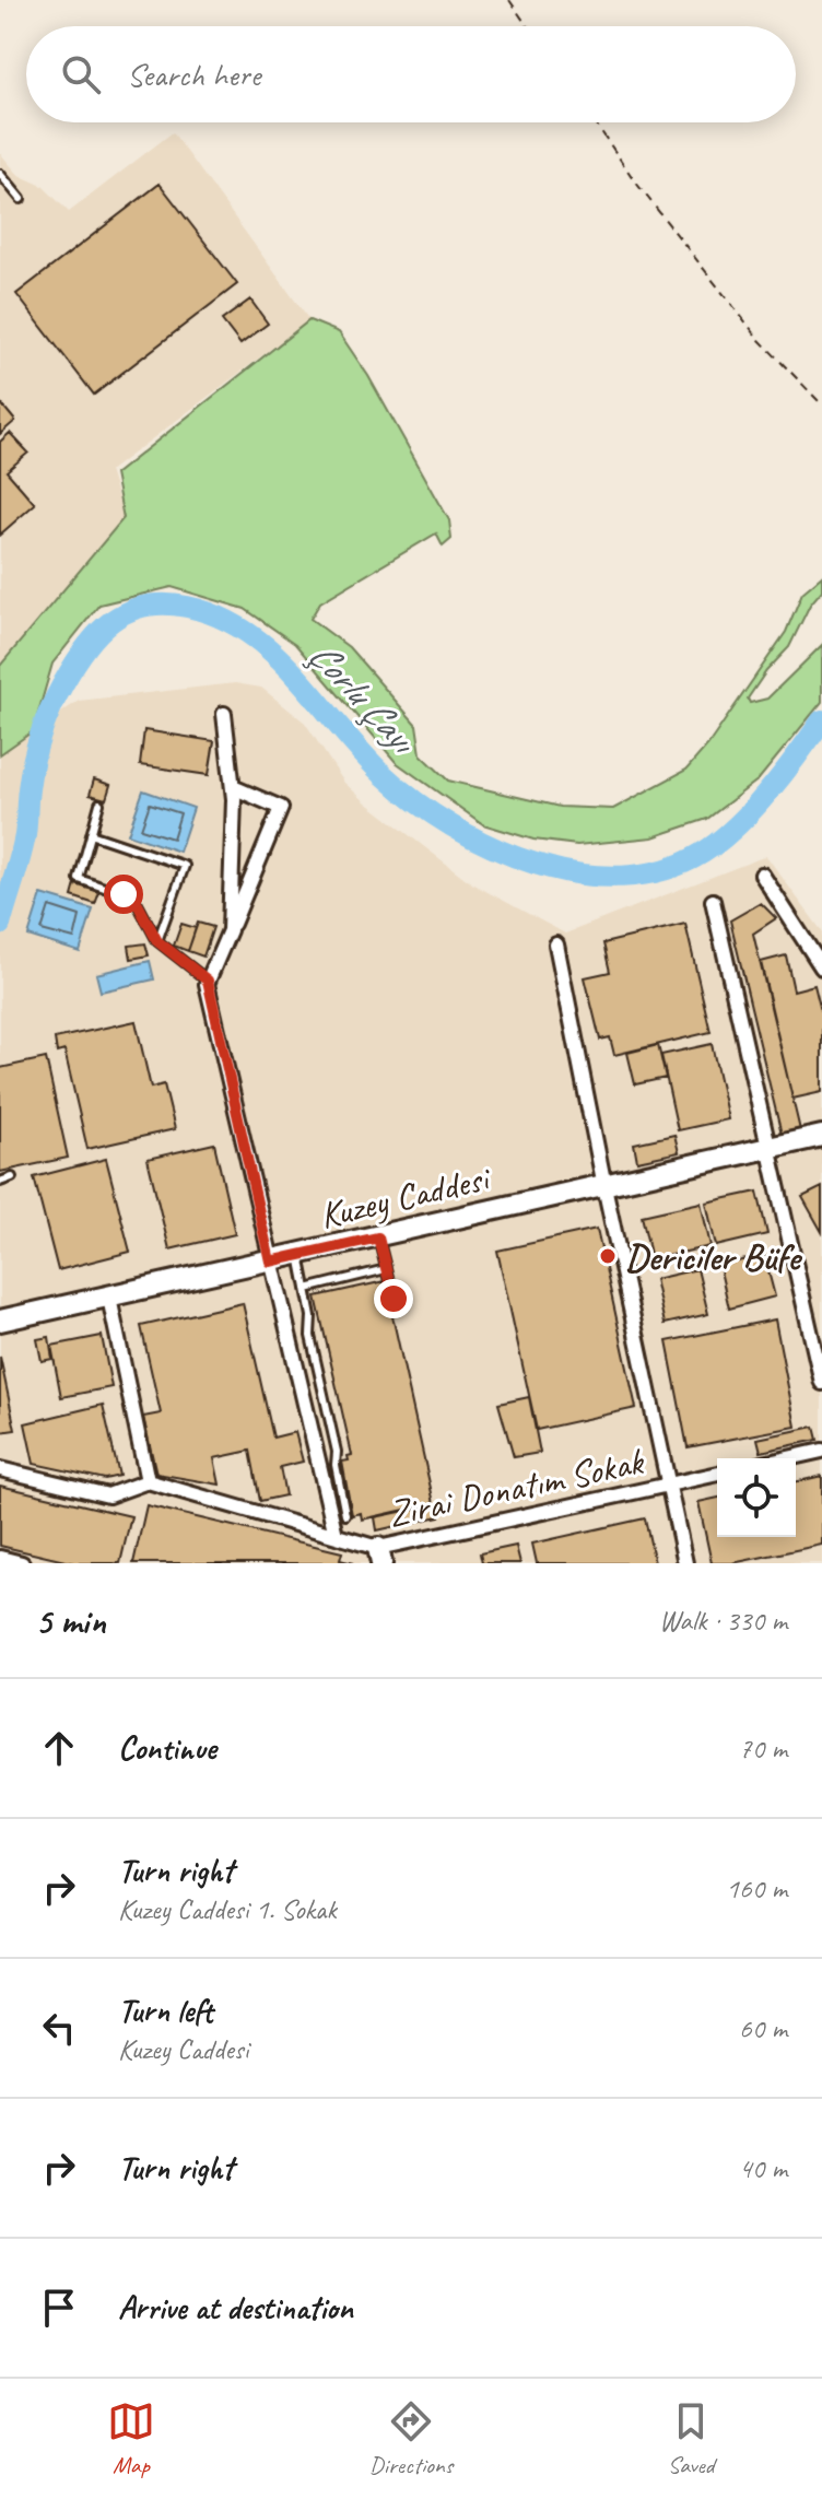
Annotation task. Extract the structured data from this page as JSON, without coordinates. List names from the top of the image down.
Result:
{
  "streets": {
    "street": ["Kuzey Caddesi", "Zirai Donatım Sokak"]
  },
  "water": ["Çorlu Çayı"],
  "places": ["Dericiler Büfe"],
  "page": {
    "search": "Search here",
    "heading": ["5 min", "Walk · 330 m"],
    "list": [
      ["Continue", "70 m"],
      ["Turn right", "Kuzey Caddesi 1. Sokak", "160 m"],
      ["Turn left", "Kuzey Caddesi", "60 m"],
      ["Turn right", "40 m"],
      "Arrive at destination"
    ],
    "nav": ["Map", "Directions", "Saved"]
  }
}
